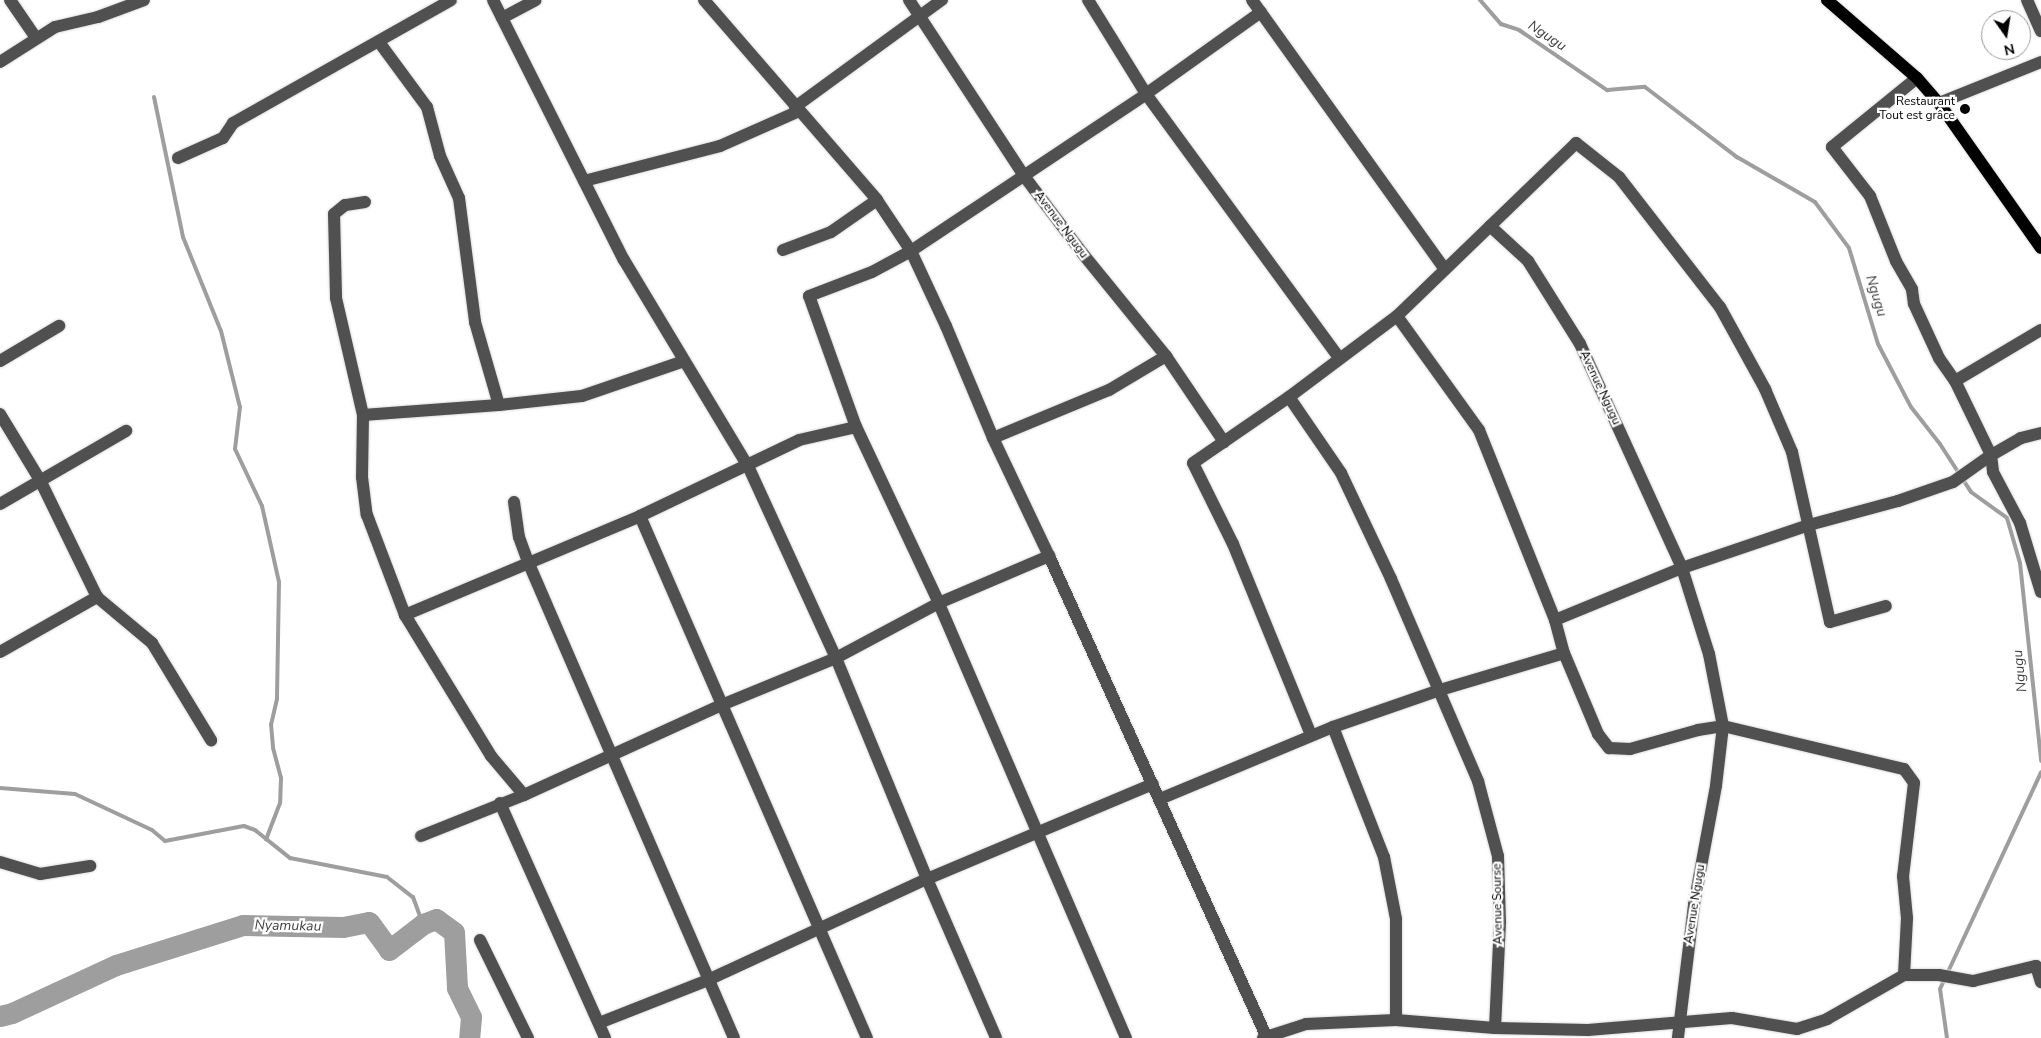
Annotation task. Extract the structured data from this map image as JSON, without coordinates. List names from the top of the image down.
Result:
{
  "streets": {
    "street": ["Avenue Ngugu", "Avenue Sourse"]
  },
  "water": ["Ngugu", "Nyamukau"],
  "places": ["Restaurant Tout est grâce"],
  "north": "bottom"
}
